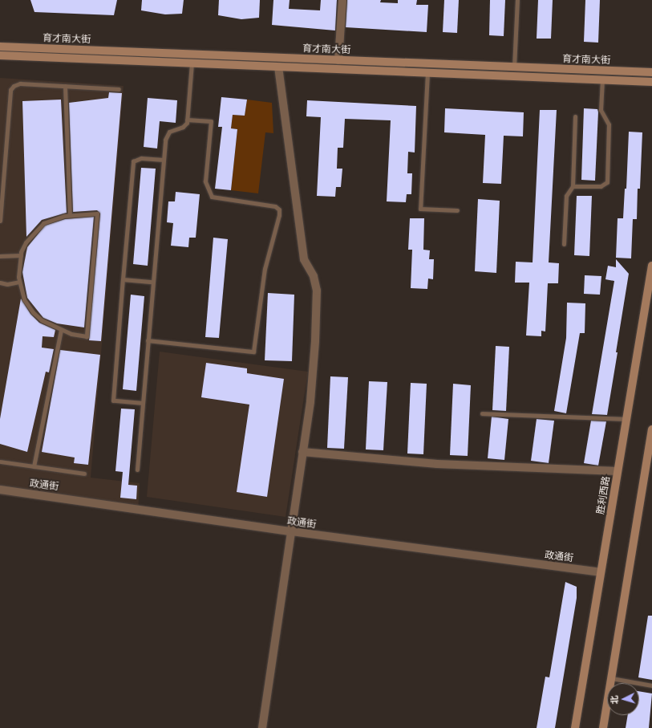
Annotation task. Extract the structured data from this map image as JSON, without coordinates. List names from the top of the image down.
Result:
{
  "streets": {
    "main road": ["育才南大街", "胜利西路"],
    "street": ["政通街"]
  },
  "crossings": [
    ["政通街", "胜利西路"]
  ],
  "north": "left"
}
